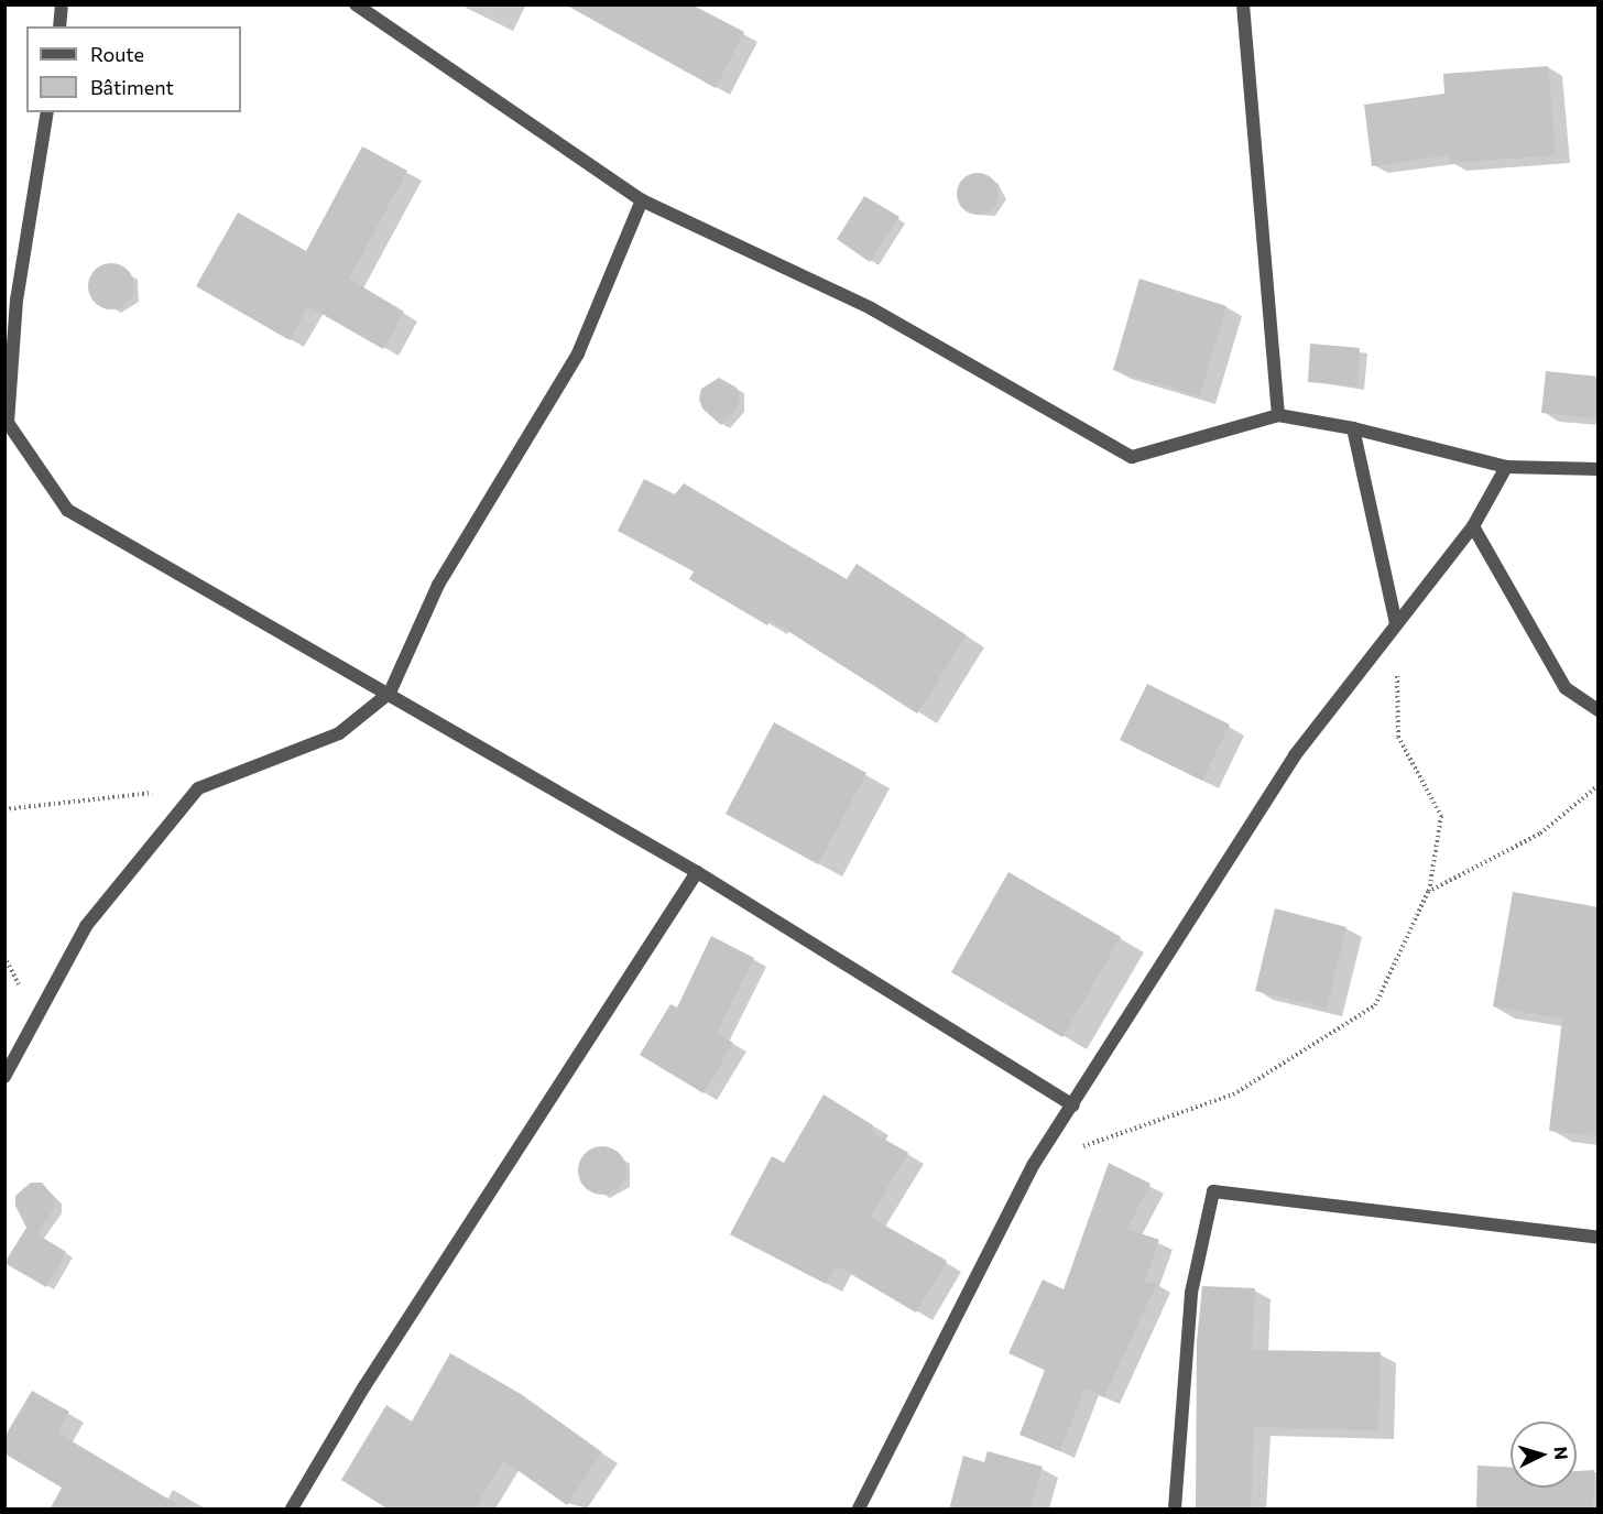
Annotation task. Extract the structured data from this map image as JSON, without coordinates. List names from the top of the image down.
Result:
{
  "legend": ["Route", "Bâtiment"],
  "north": "right"
}
